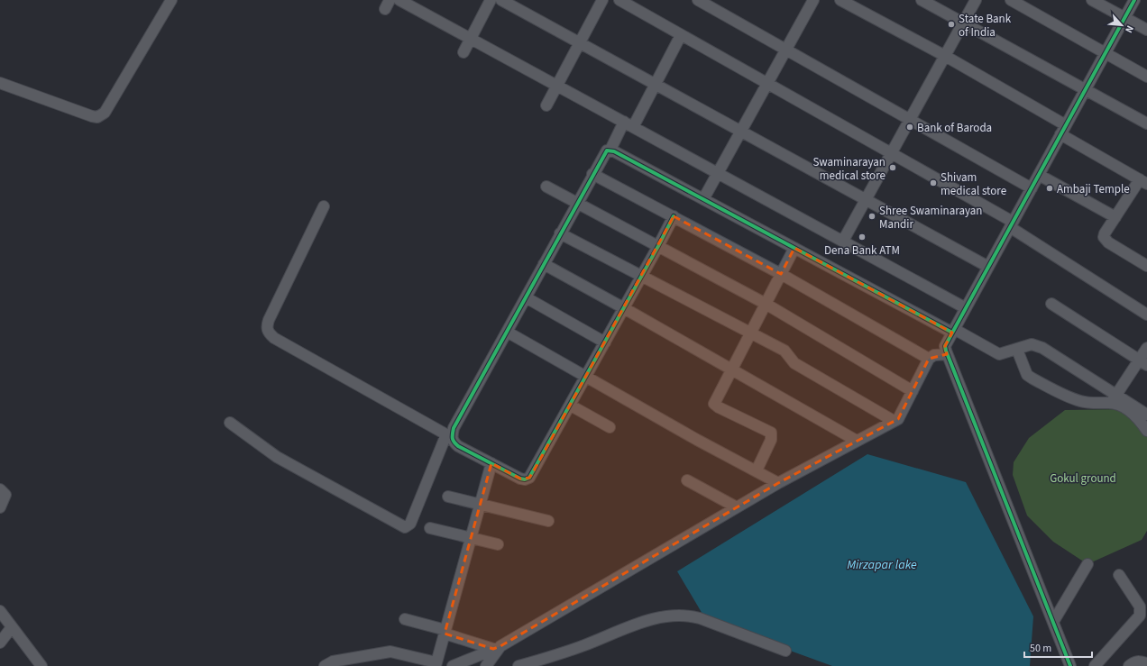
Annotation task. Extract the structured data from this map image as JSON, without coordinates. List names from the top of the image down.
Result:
{
  "water": ["Mirzapar lake"],
  "parks": ["Gokul ground"],
  "places": [
    "State Bank of India",
    "Bank of Baroda",
    "Swaminarayan medical store",
    "Shivam medical store",
    "Ambaji Temple",
    "Shree Swaminarayan Mandir",
    "Dena Bank ATM"
  ],
  "scale_bar": "50 m",
  "north": "bottom right"
}
